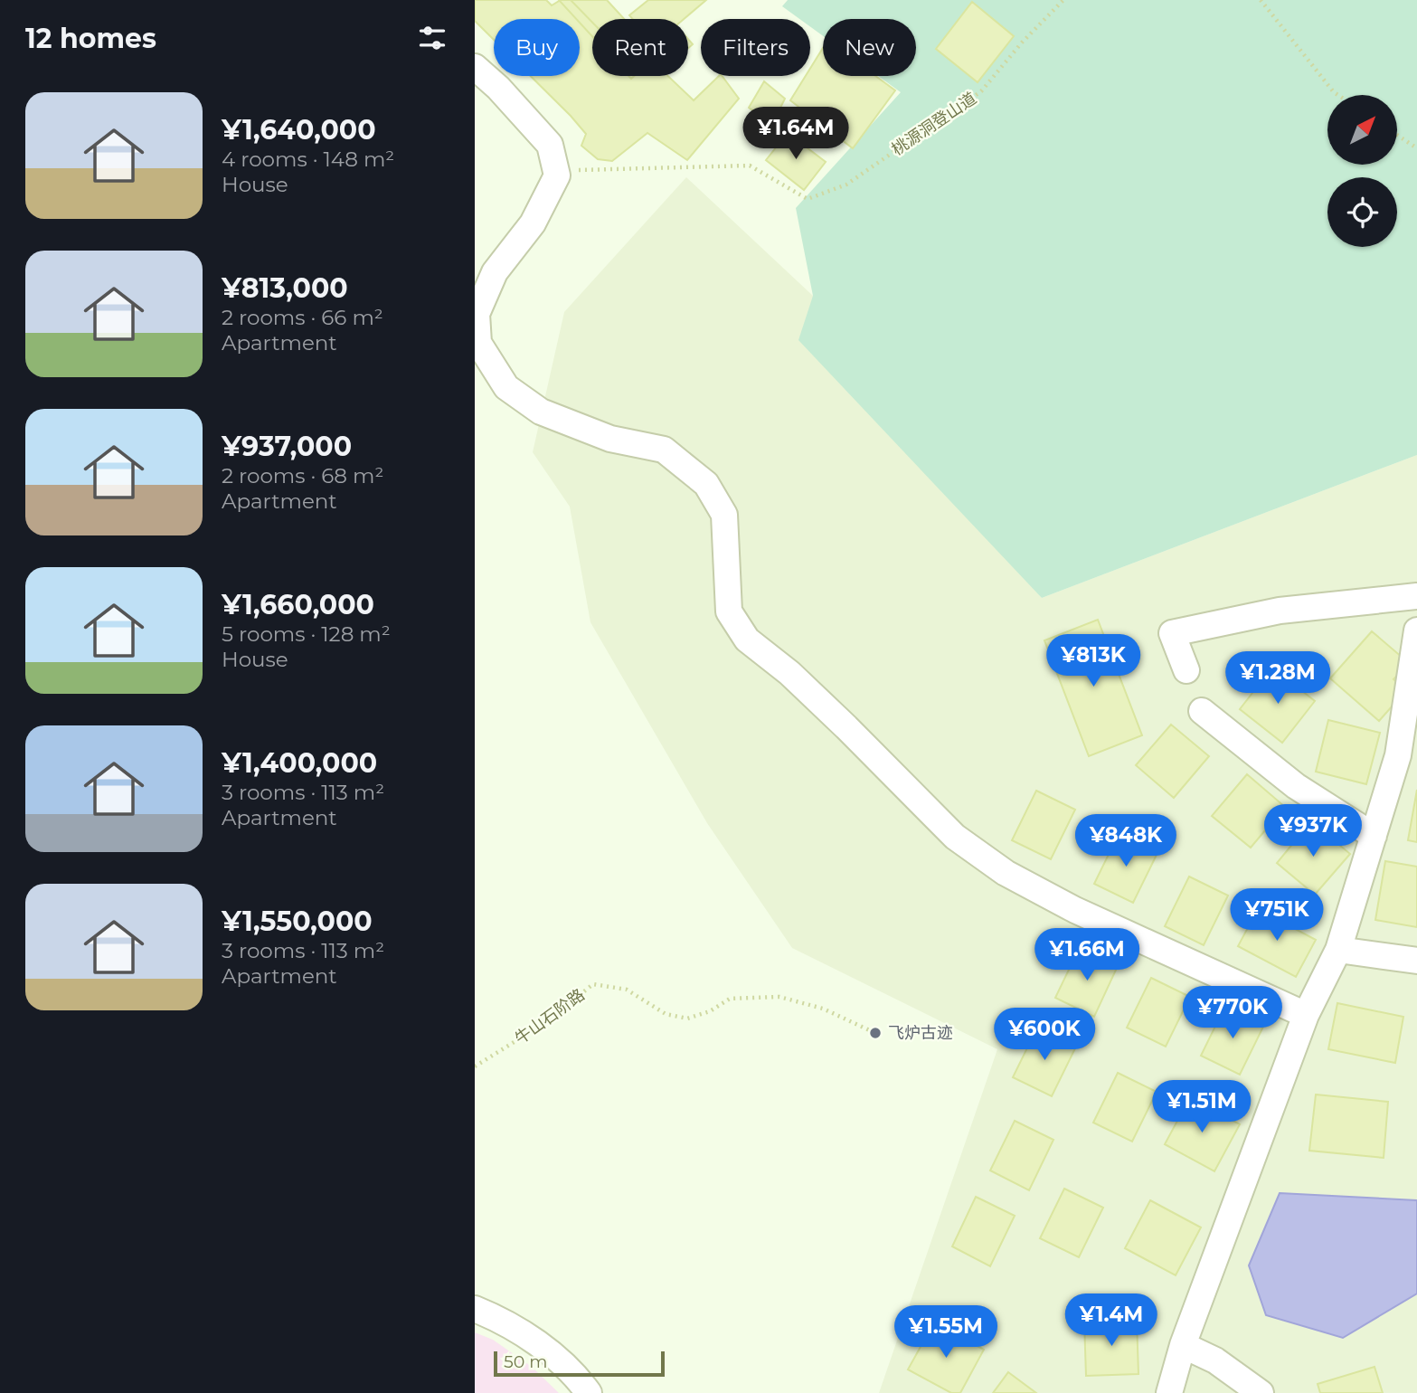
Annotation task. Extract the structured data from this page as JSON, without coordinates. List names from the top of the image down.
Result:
{
  "streets": {
    "path": ["桃源洞登山道", "牛山石阶路"]
  },
  "places": ["飞炉古迹"],
  "scale_bar": "50 m",
  "north": "top right",
  "page": {
    "heading": "12 homes",
    "chip": [
      "Buy",
      "Rent",
      "Filters",
      "New"
    ],
    "list": [
      {
        "name": "¥1,640,000",
        "note": "4 rooms · 148 m² · House"
      },
      {
        "name": "¥813,000",
        "note": "2 rooms · 66 m² · Apartment"
      },
      {
        "name": "¥937,000",
        "note": "2 rooms · 68 m² · Apartment"
      },
      {
        "name": "¥1,660,000",
        "note": "5 rooms · 128 m² · House"
      },
      {
        "name": "¥1,400,000",
        "note": "3 rooms · 113 m² · Apartment"
      },
      {
        "name": "¥1,550,000",
        "note": "3 rooms · 113 m² · Apartment"
      }
    ],
    "price": [
      "¥1.64M",
      "¥813K",
      "¥1.28M",
      "¥937K",
      "¥848K",
      "¥751K",
      "¥1.66M",
      "¥770K",
      "¥600K",
      "¥1.51M",
      "¥1.4M",
      "¥1.55M"
    ],
    "scale": "50 m"
  }
}
